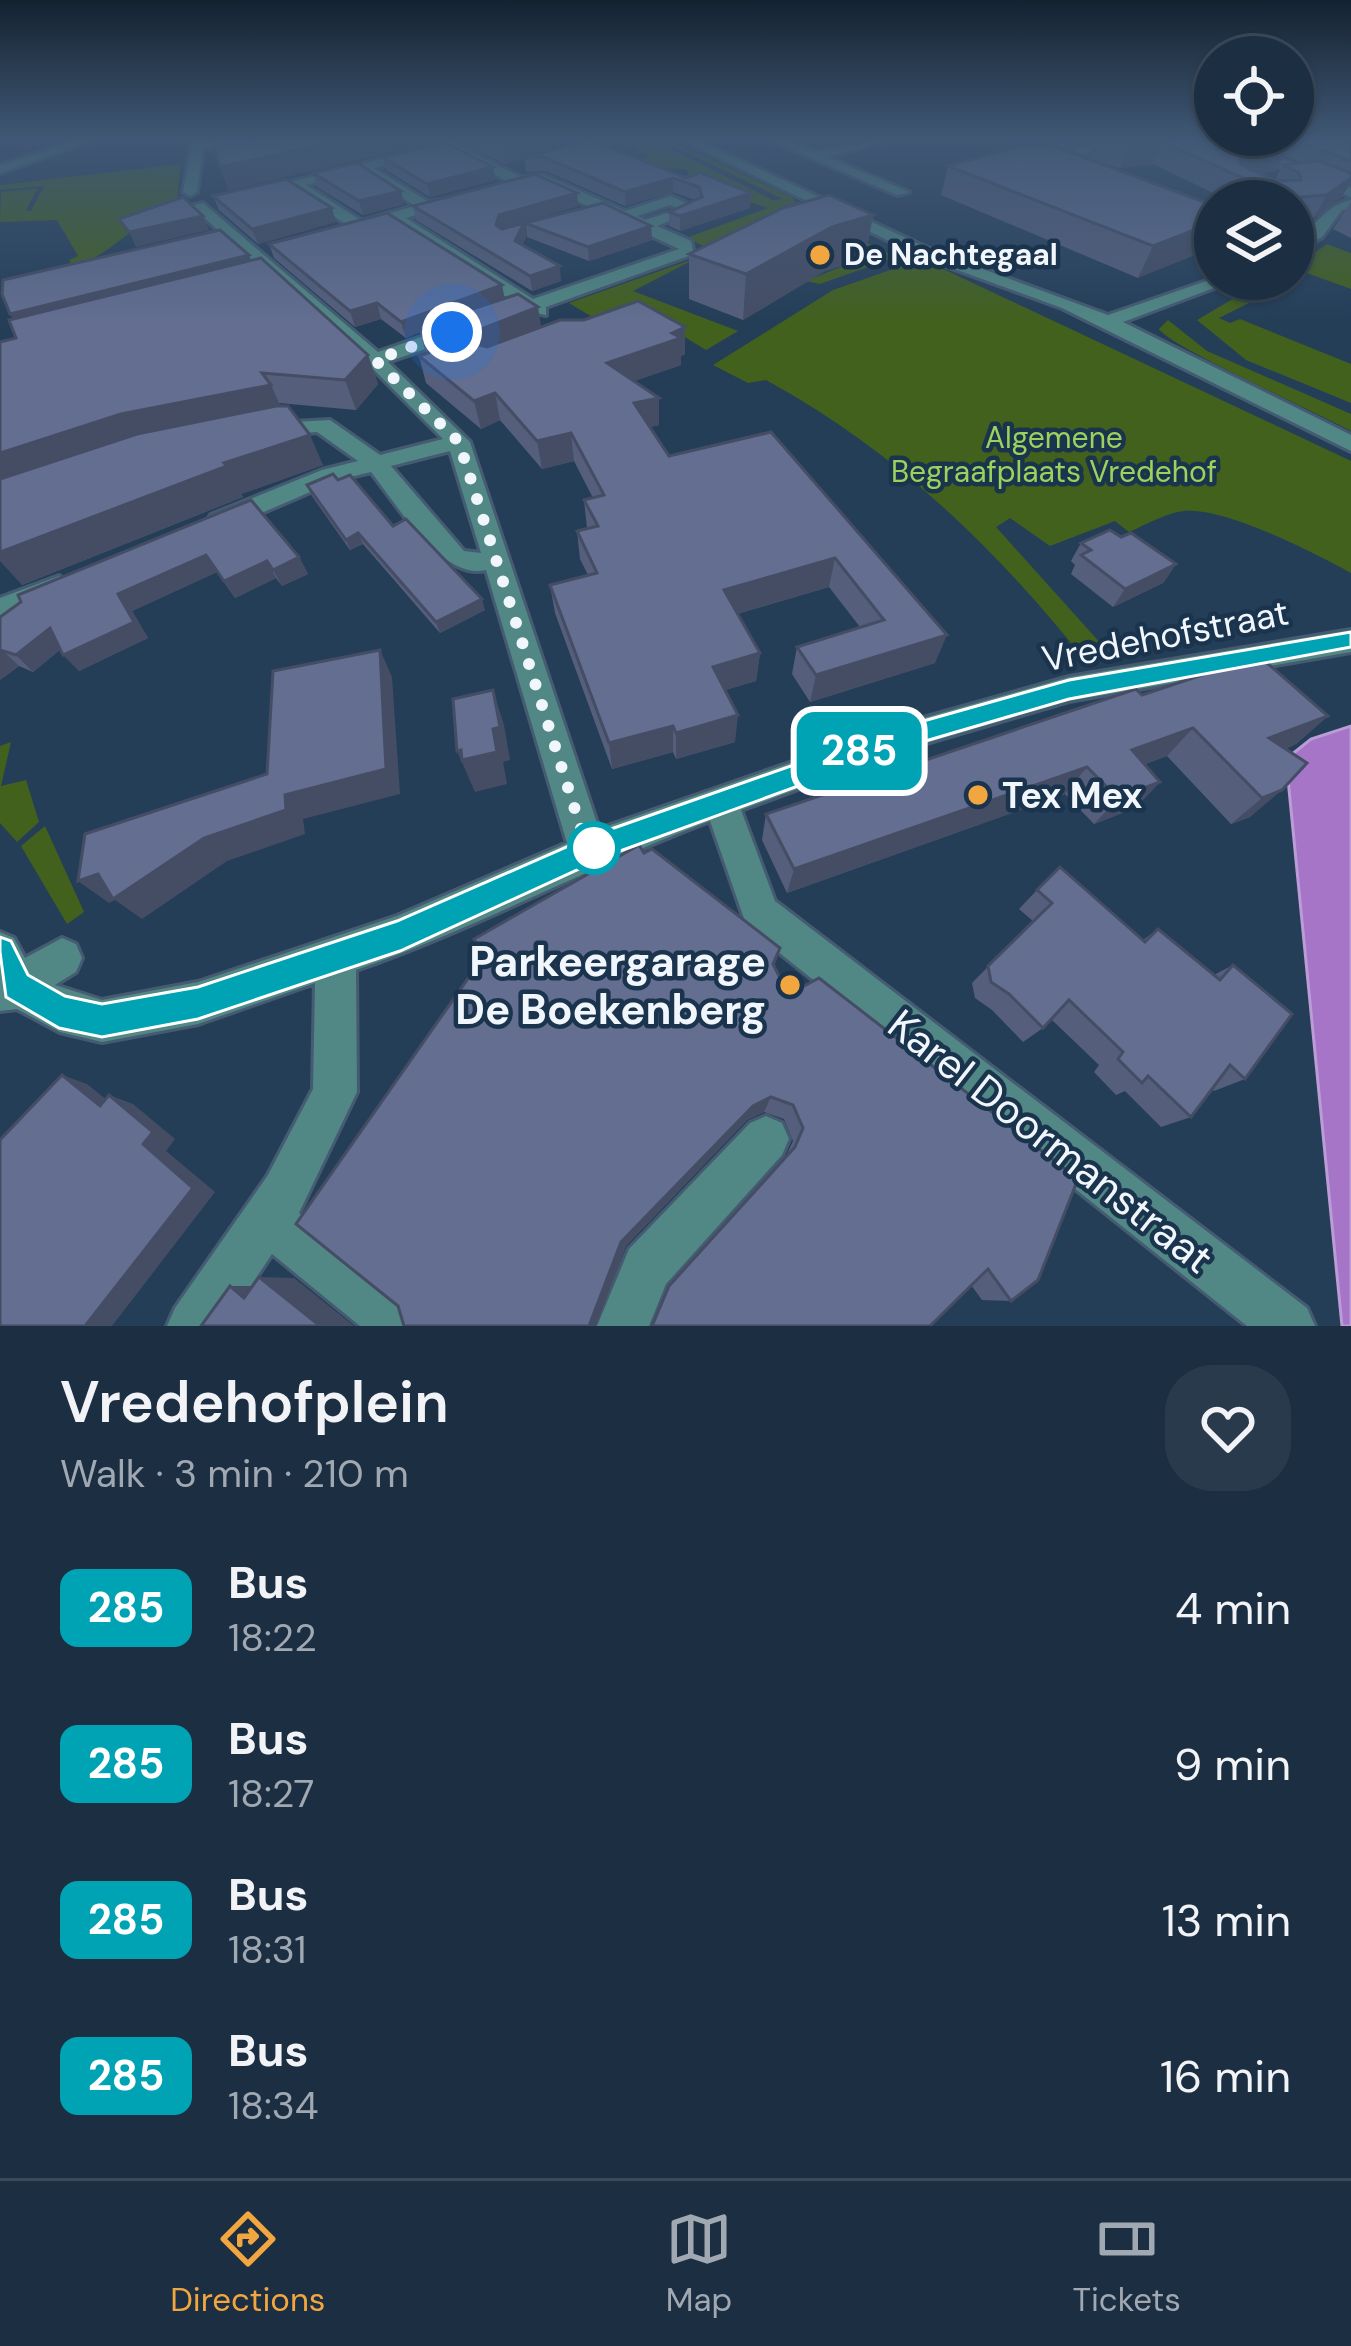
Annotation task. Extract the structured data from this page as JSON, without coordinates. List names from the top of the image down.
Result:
{
  "streets": {
    "street": ["Vredehofstraat", "Karel Doormanstraat"]
  },
  "crossings": [
    ["Vredehofstraat", "Karel Doormanstraat"]
  ],
  "parks": ["Algemene Begraafplaats Vredehof"],
  "places": ["De Nachtegaal", "Tex Mex", "Parkeergarage De Boekenberg"],
  "lines": ["bus line 285"],
  "page": {
    "on_map": "285",
    "heading": ["Vredehofplein", "Walk · 3 min · 210 m"],
    "list": [
      {
        "mark": "285",
        "name": "Bus",
        "note": "18:22",
        "value": "4 min"
      },
      {
        "mark": "285",
        "name": "Bus",
        "note": "18:27",
        "value": "9 min"
      },
      {
        "mark": "285",
        "name": "Bus",
        "note": "18:31",
        "value": "13 min"
      },
      {
        "mark": "285",
        "name": "Bus",
        "note": "18:34",
        "value": "16 min"
      }
    ],
    "tabs": ["Directions", "Map", "Tickets"]
  }
}
